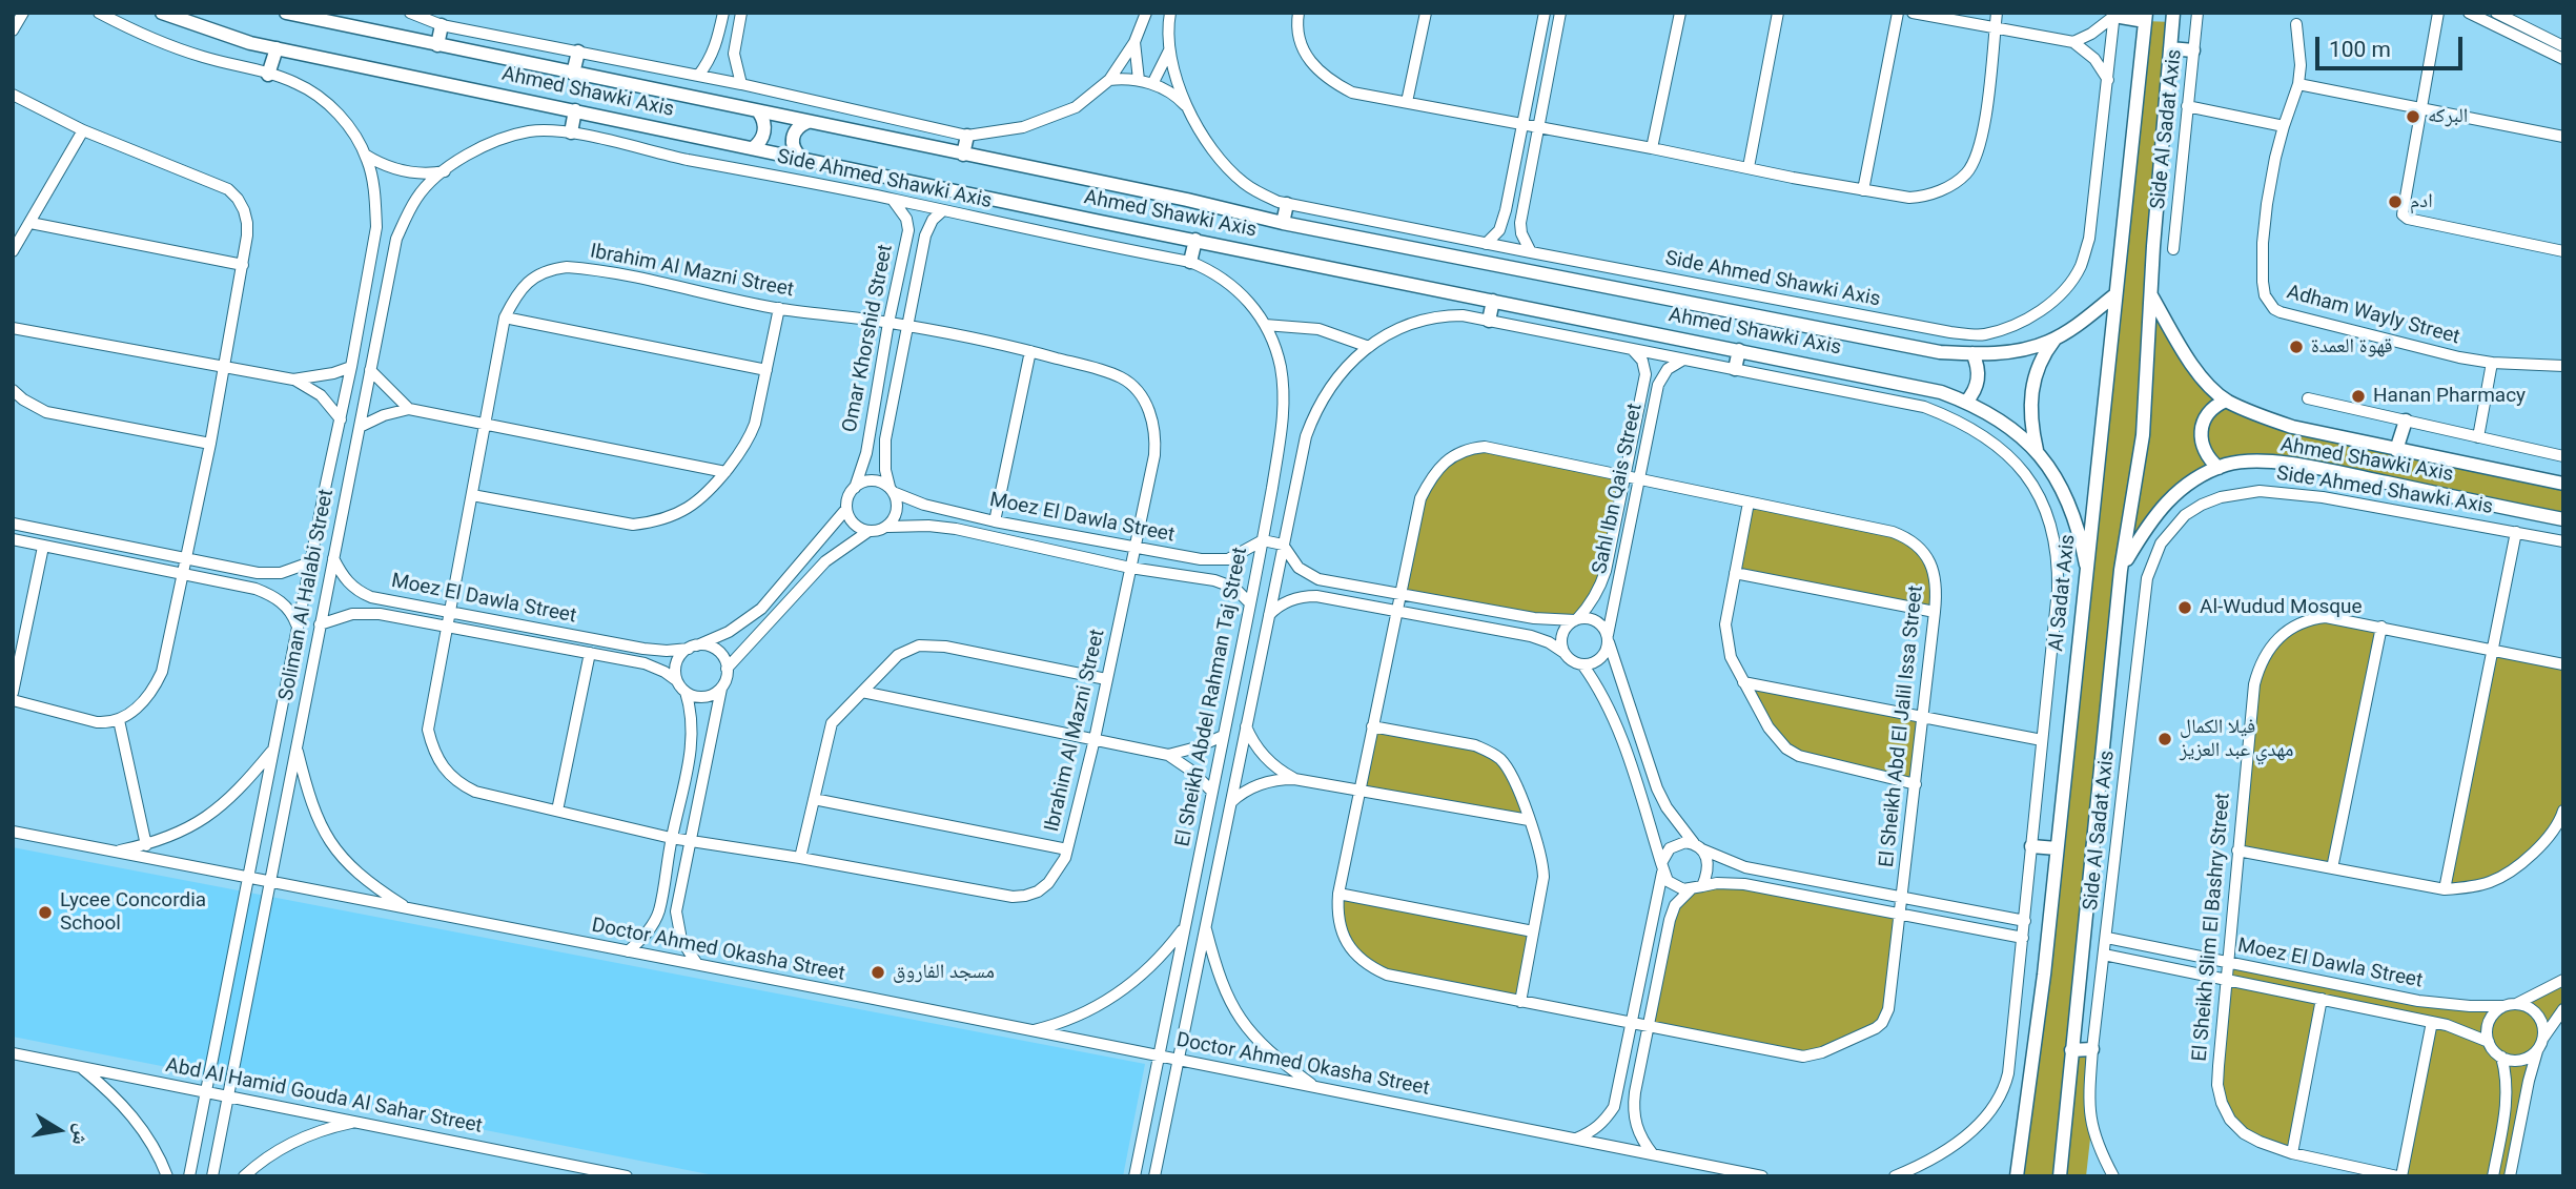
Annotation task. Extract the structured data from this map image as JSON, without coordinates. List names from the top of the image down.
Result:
{
  "streets": {
    "main road": ["Ahmed Shawki Axis", "Al Sadat Axis"],
    "street": [
      "Side Al Sadat Axis",
      "Side Ahmed Shawki Axis",
      "Ibrahim Al Mazni Street",
      "Adham Wayly Street",
      "Omar Khorshid Street",
      "Sahl Ibn Qais Street",
      "Moez El Dawla Street",
      "Soliman Al Halabi Street",
      "El Sheikh Abdel Rahman Taj Street",
      "El Sheikh Abd El Jalil Issa Street",
      "El Sheikh Slim El Bashry Street",
      "Doctor Ahmed Okasha Street",
      "Abd Al Hamid Gouda Al Sahar Street"
    ]
  },
  "crossings": [
    ["Ahmed Shawki Axis", "Al Sadat Axis"],
    ["Side Al Sadat Axis", "Side Ahmed Shawki Axis"],
    ["Side Al Sadat Axis", "Moez El Dawla Street"],
    ["Side Ahmed Shawki Axis", "Omar Khorshid Street"],
    ["Side Ahmed Shawki Axis", "Soliman Al Halabi Street"],
    ["Side Ahmed Shawki Axis", "El Sheikh Abdel Rahman Taj Street"],
    ["Ibrahim Al Mazni Street", "Omar Khorshid Street"],
    ["Ibrahim Al Mazni Street", "Moez El Dawla Street"],
    ["Omar Khorshid Street", "Moez El Dawla Street"],
    ["Sahl Ibn Qais Street", "El Sheikh Abd El Jalil Issa Street"],
    ["Moez El Dawla Street", "Soliman Al Halabi Street"],
    ["Moez El Dawla Street", "El Sheikh Abdel Rahman Taj Street"],
    ["Moez El Dawla Street", "El Sheikh Slim El Bashry Street"],
    ["Soliman Al Halabi Street", "Doctor Ahmed Okasha Street"],
    ["Soliman Al Halabi Street", "Abd Al Hamid Gouda Al Sahar Street"],
    ["El Sheikh Abdel Rahman Taj Street", "Doctor Ahmed Okasha Street"]
  ],
  "places": [
    "البركه",
    "ادم",
    "قهوة العمدة",
    "Hanan Pharmacy",
    "Al-Wudud Mosque",
    "فيلا الكمال مهدي عبد العزيز",
    "Lycee Concordia School",
    "مسجد الفاروق"
  ],
  "scale_bar": "100 m",
  "north": "right"
}
